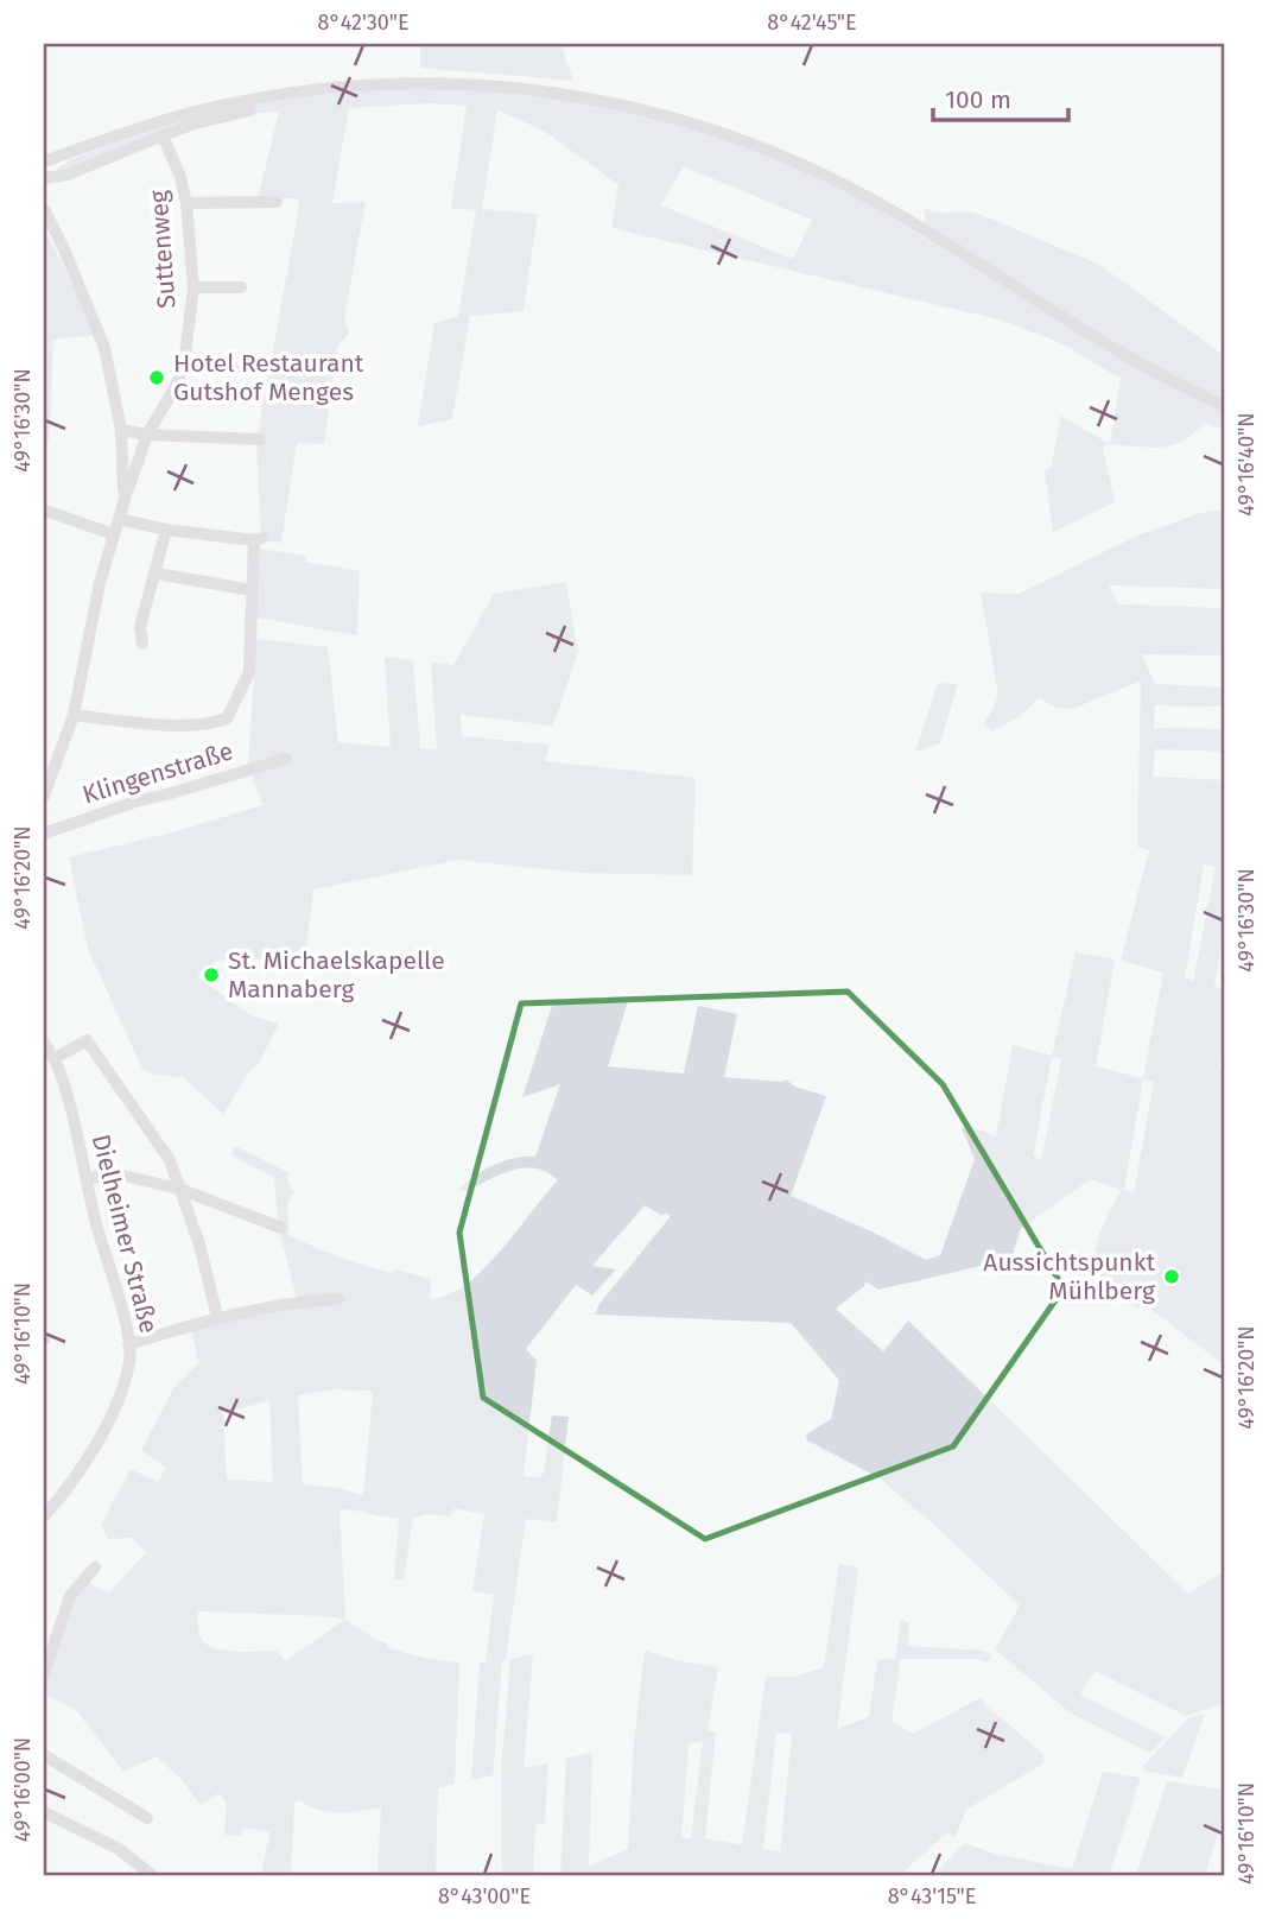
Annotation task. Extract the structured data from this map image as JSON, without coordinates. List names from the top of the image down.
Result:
{
  "streets": {
    "street": ["Suttenweg", "Klingenstraße", "Dielheimer Straße"]
  },
  "places": ["Hotel Restaurant Gutshof Menges", "St. Michaelskapelle Mannaberg", "Aussichtspunkt Mühlberg"],
  "scale_bar": "100 m",
  "coordinates": [
    "8°42'30\"E",
    "8°42'45\"E",
    "49°16'30\"N",
    "49°16'40\"N",
    "49°16'20\"N",
    "49°16'10\"N",
    "49°16'00\"N",
    "8°43'00\"E",
    "8°43'15\"E"
  ]
}
